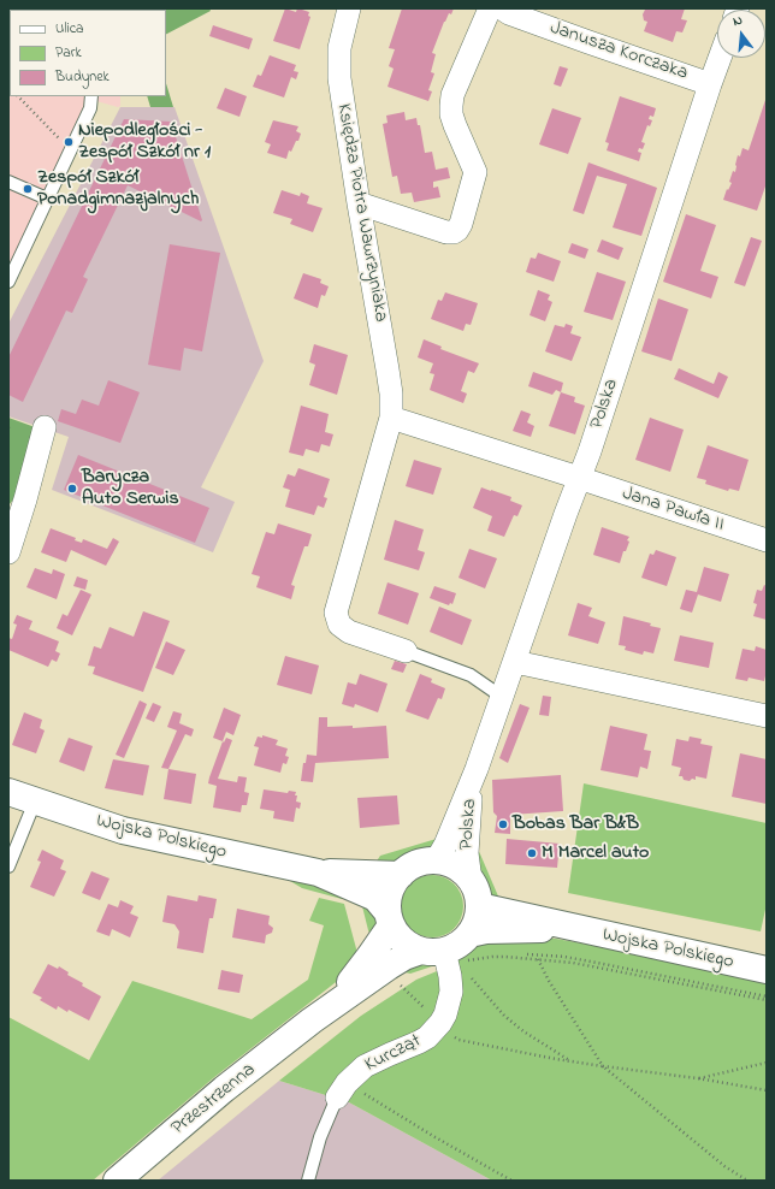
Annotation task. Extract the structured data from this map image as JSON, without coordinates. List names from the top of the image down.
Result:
{
  "streets": {
    "street": [
      "Janusza Korczaka",
      "Księdza Piotra Wawrzyniaka",
      "Polska",
      "Jana Pawła II",
      "Wojska Polskiego",
      "Kurcząt",
      "Przestrzenna"
    ]
  },
  "crossings": [
    ["Janusza Korczaka", "Polska"],
    ["Polska", "Jana Pawła II"],
    ["Polska", "Wojska Polskiego"],
    ["Polska", "Kurcząt"],
    ["Polska", "Przestrzenna"],
    ["Wojska Polskiego", "Kurcząt"],
    ["Wojska Polskiego", "Przestrzenna"],
    ["Kurcząt", "Przestrzenna"]
  ],
  "places": [
    "Niepodległości - Zespół Szkół nr 1",
    "Zespół Szkół Ponadgimnazjalnych",
    "Barycza Auto Serwis",
    "Bobas Bar B&B",
    "M Marcel auto"
  ],
  "legend": ["Ulica", "Park", "Budynek"],
  "north": "top"
}
